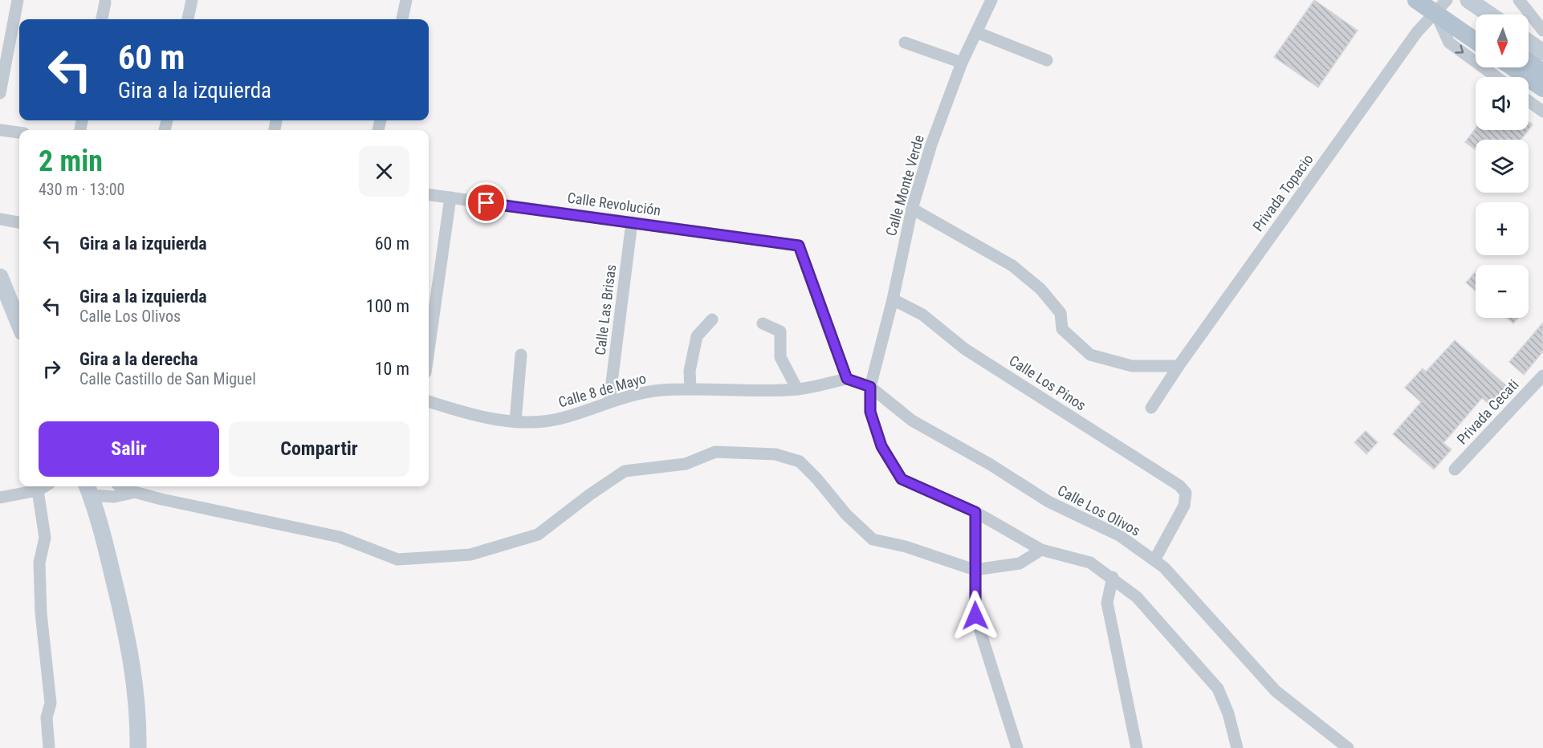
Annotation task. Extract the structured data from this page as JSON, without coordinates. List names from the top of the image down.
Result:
{
  "streets": {
    "street": [
      "Calle Monte Verde",
      "Privada Topacio",
      "Calle Revolución",
      "Calle Las Brisas",
      "Calle Los Pinos",
      "Calle 8 de Mayo",
      "Privada Cecati",
      "Calle Los Olivos"
    ]
  },
  "crossings": [
    ["Calle Monte Verde", "Calle Los Pinos"],
    ["Calle Monte Verde", "Calle Los Olivos"],
    ["Calle Revolución", "Calle Las Brisas"],
    ["Calle Revolución", "Calle 8 de Mayo"],
    ["Calle Revolución", "Calle Los Olivos"],
    ["Calle Las Brisas", "Calle 8 de Mayo"],
    ["Calle Los Pinos", "Calle Los Olivos"],
    ["Calle 8 de Mayo", "Calle Los Olivos"]
  ],
  "north": "bottom",
  "page": {
    "map_buttons": ["+", "−"],
    "turn": ["60 m", "Gira a la izquierda"],
    "heading": ["2 min", "430 m · 13:00"],
    "list": [
      {
        "name": "Gira a la izquierda",
        "value": "60 m"
      },
      {
        "name": "Gira a la izquierda",
        "note": "Calle Los Olivos",
        "value": "100 m"
      },
      {
        "name": "Gira a la derecha",
        "note": "Calle Castillo de San Miguel",
        "value": "10 m"
      }
    ],
    "buttons": ["Salir", "Compartir"]
  }
}
